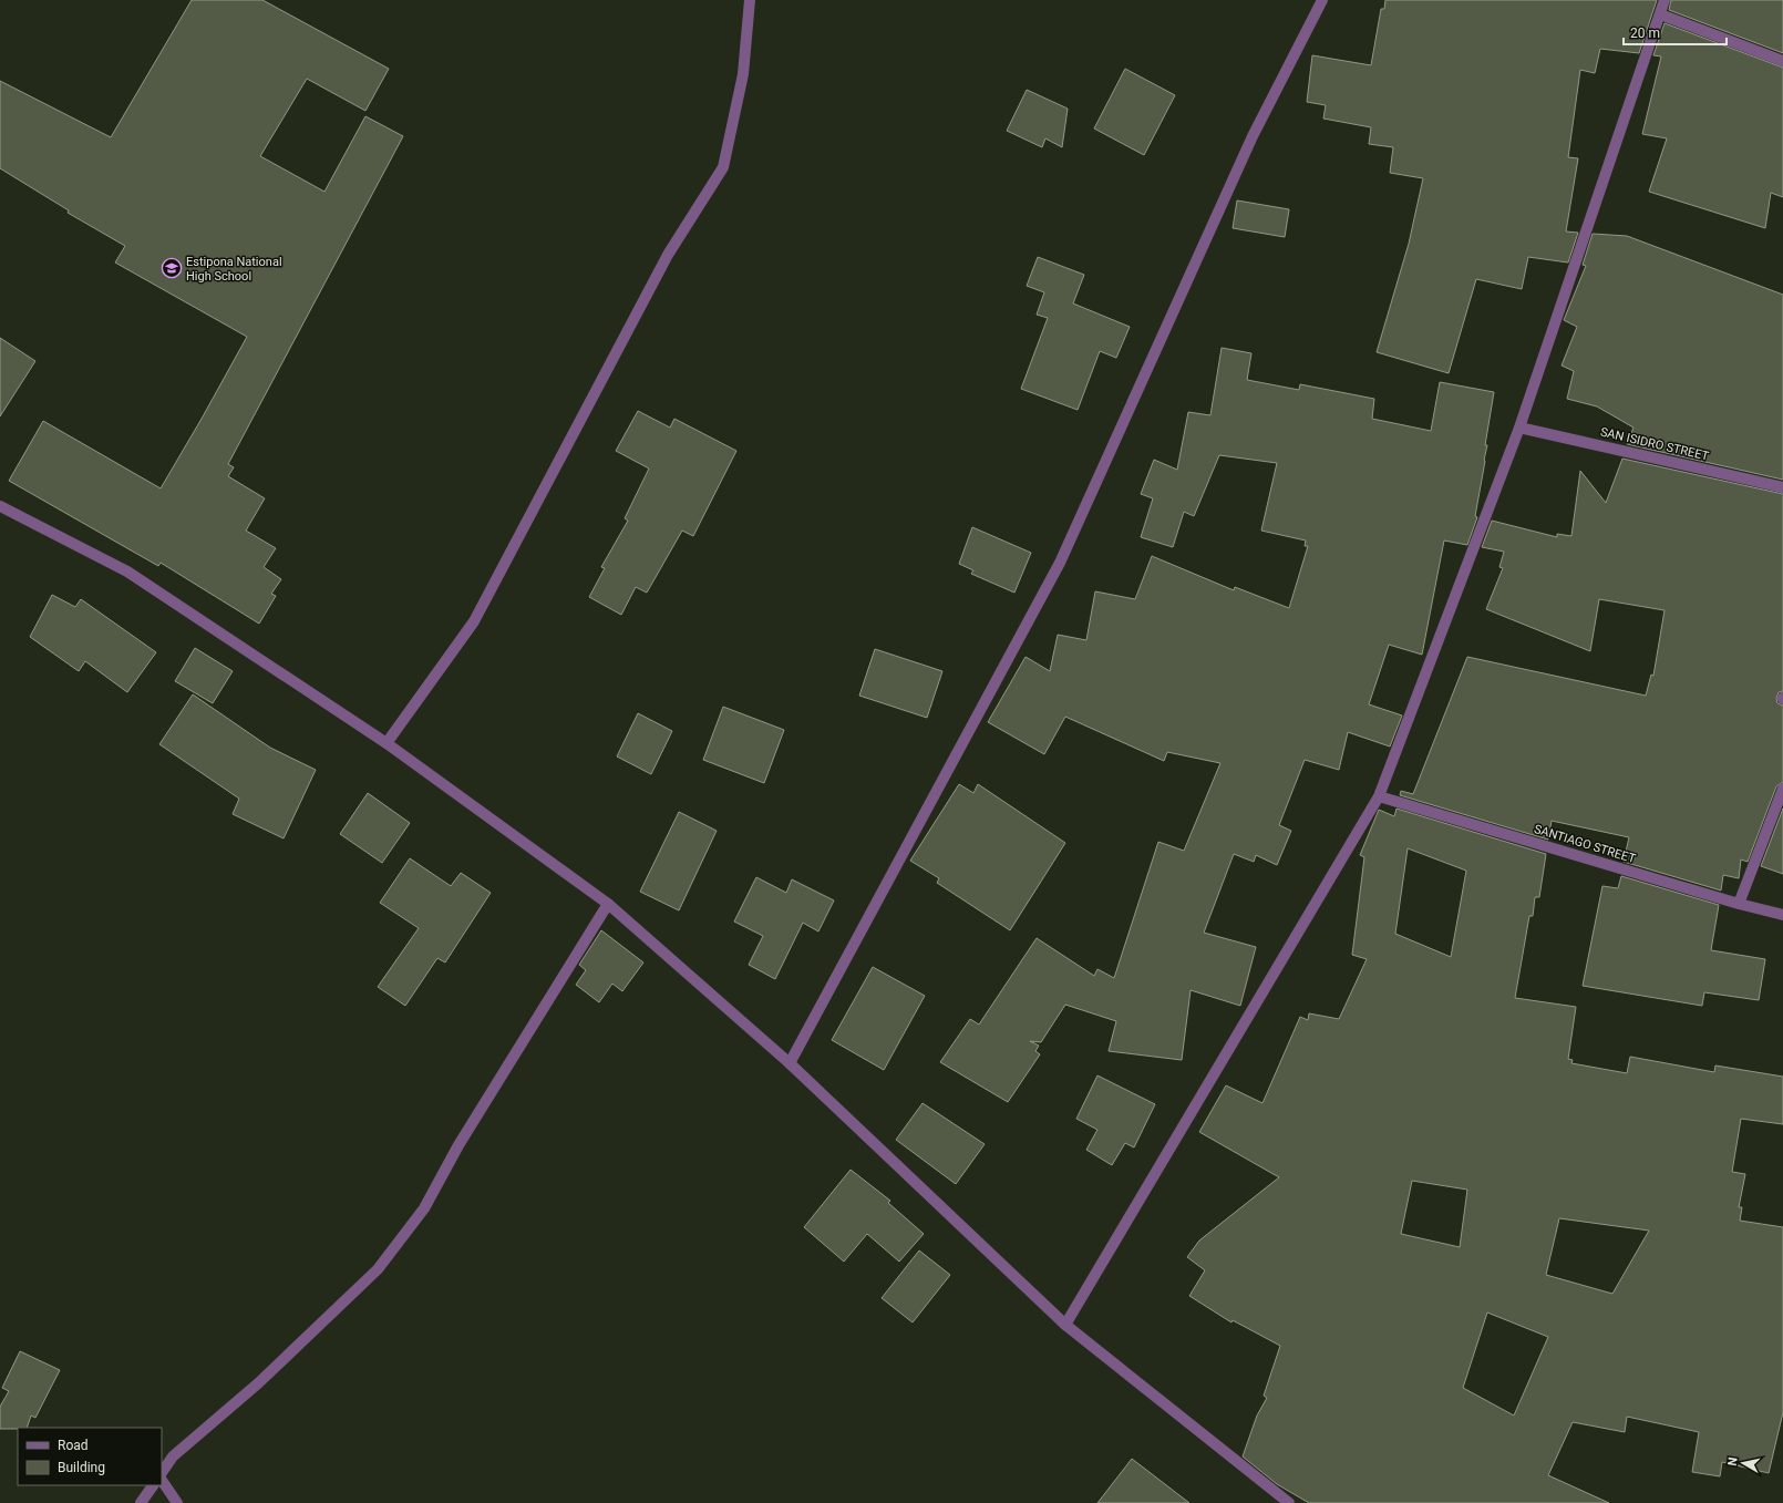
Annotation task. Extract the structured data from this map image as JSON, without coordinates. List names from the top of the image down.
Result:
{
  "streets": {
    "street": ["SAN ISIDRO STREET", "SANTIAGO STREET"]
  },
  "places": {
    "school or university": ["Estipona National High School"]
  },
  "legend": ["Road", "Building"],
  "scale_bar": "20 m",
  "north": "left"
}
